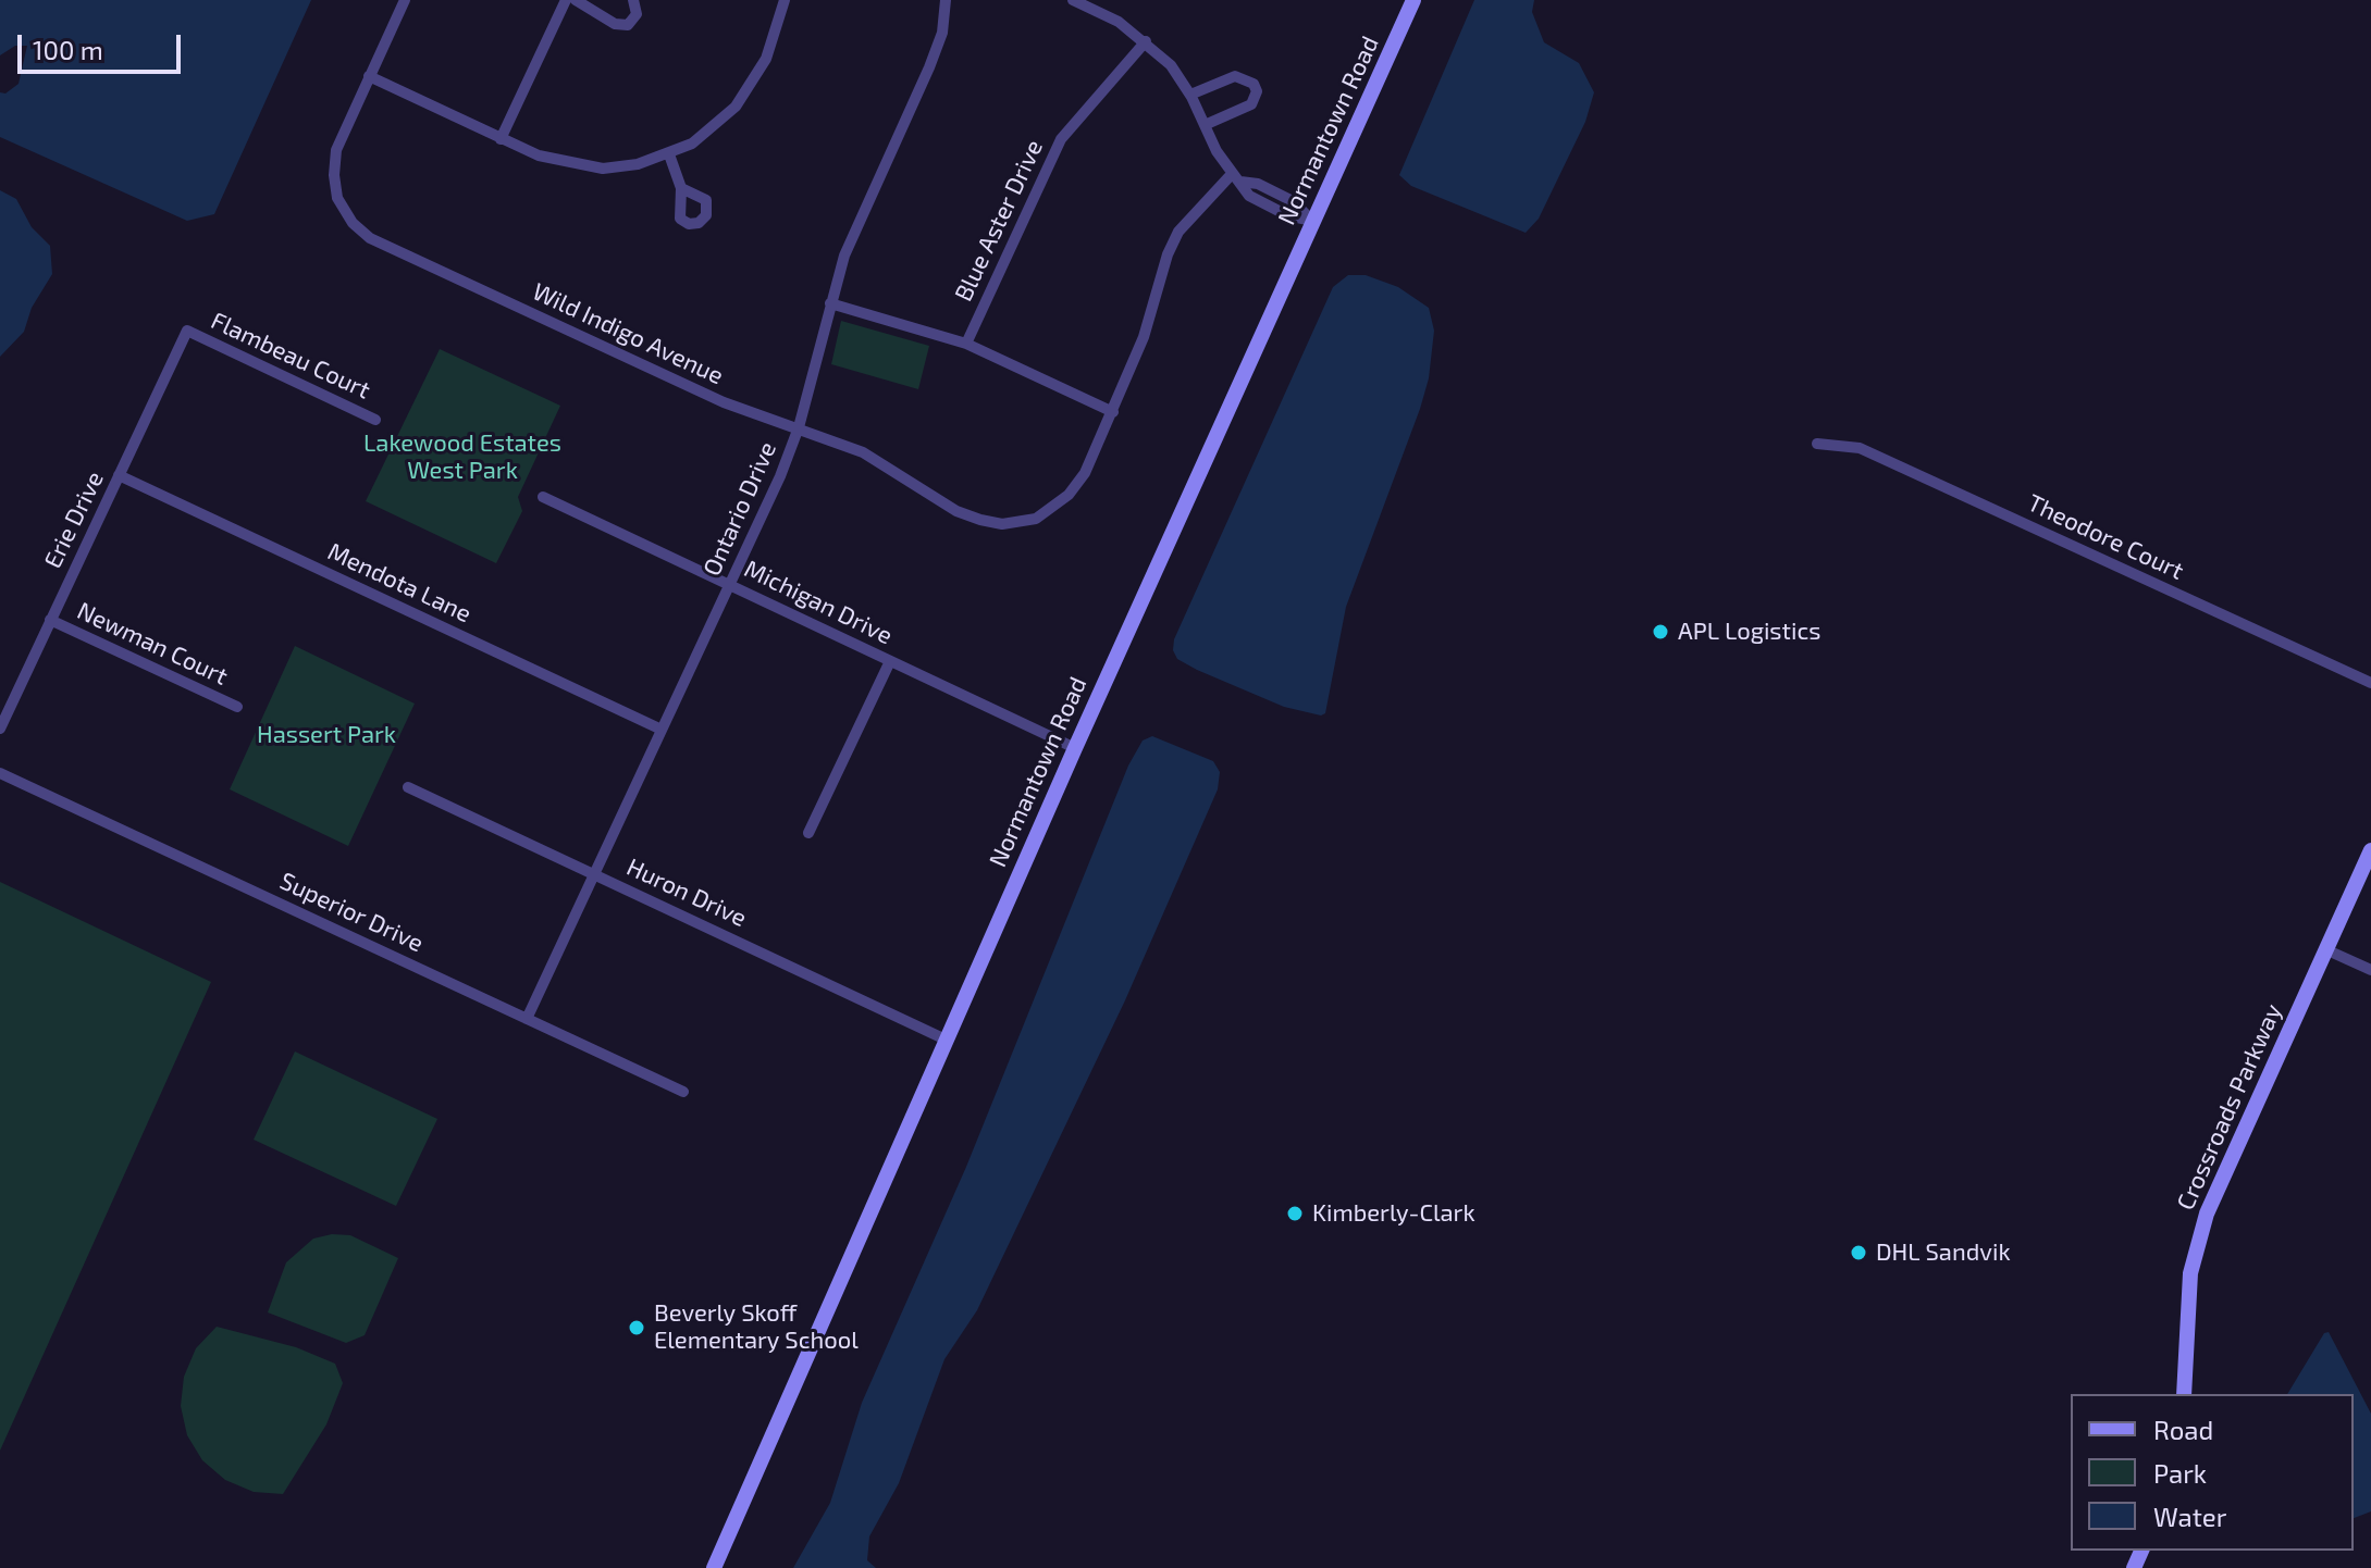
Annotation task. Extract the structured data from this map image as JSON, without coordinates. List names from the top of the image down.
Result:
{
  "streets": {
    "street": [
      "Normantown Road",
      "Blue Aster Drive",
      "Wild Indigo Avenue",
      "Flambeau Court",
      "Ontario Drive",
      "Erie Drive",
      "Theodore Court",
      "Mendota Lane",
      "Michigan Drive",
      "Newman Court",
      "Huron Drive",
      "Superior Drive",
      "Crossroads Parkway"
    ]
  },
  "crossings": [
    ["Normantown Road", "Michigan Drive"],
    ["Normantown Road", "Huron Drive"],
    ["Wild Indigo Avenue", "Ontario Drive"],
    ["Flambeau Court", "Erie Drive"],
    ["Ontario Drive", "Mendota Lane"],
    ["Ontario Drive", "Michigan Drive"],
    ["Ontario Drive", "Huron Drive"],
    ["Ontario Drive", "Superior Drive"],
    ["Erie Drive", "Mendota Lane"],
    ["Erie Drive", "Newman Court"]
  ],
  "parks": ["Lakewood Estates West Park", "Hassert Park"],
  "places": [
    "APL Logistics",
    "Kimberly-Clark",
    "DHL Sandvik",
    "Beverly Skoff Elementary School"
  ],
  "legend": ["Road", "Park", "Water"],
  "scale_bar": "100 m"
}
